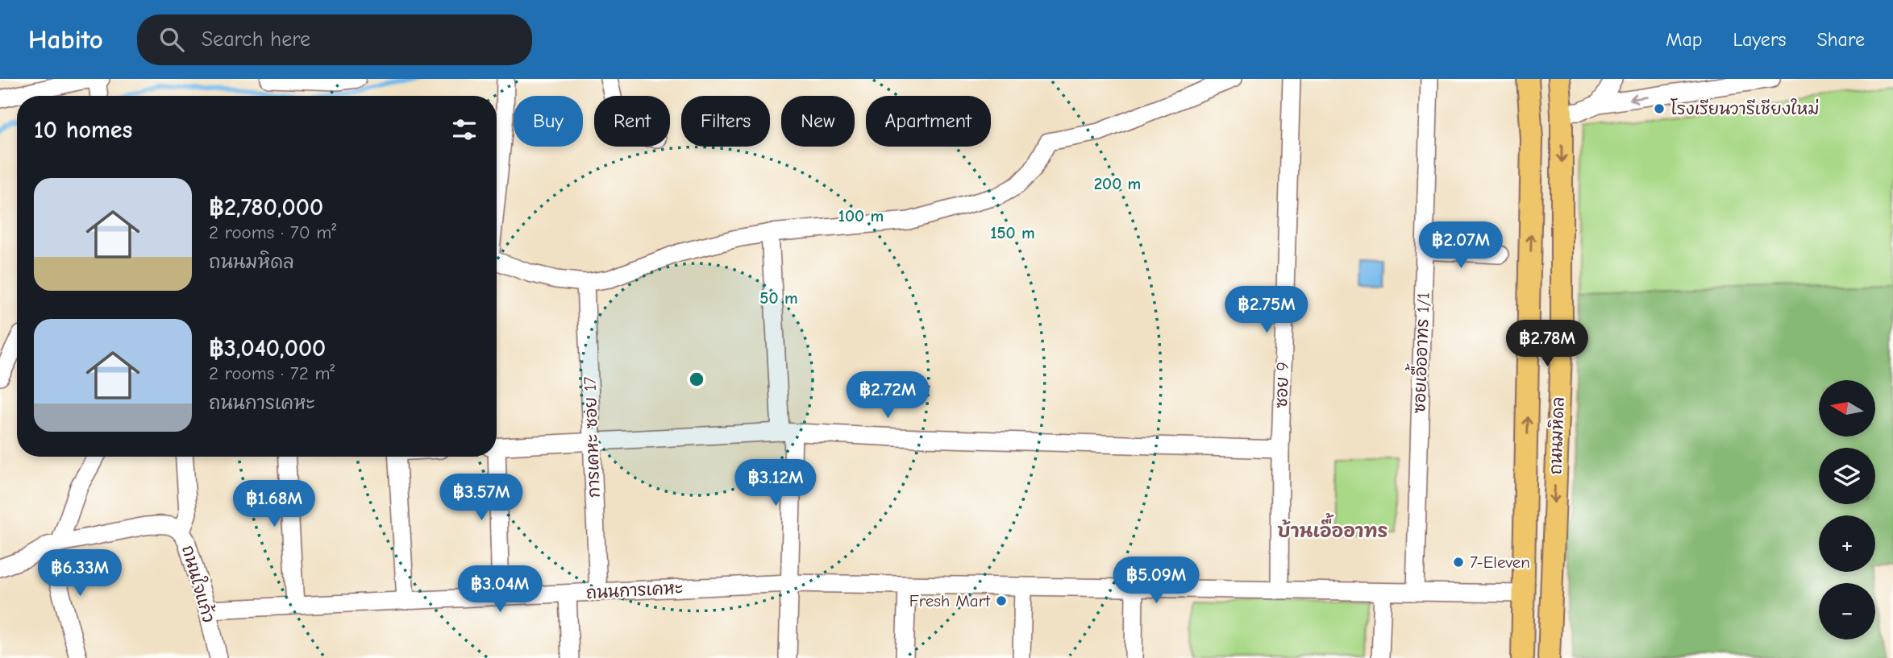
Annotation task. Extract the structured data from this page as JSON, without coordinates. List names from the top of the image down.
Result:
{
  "streets": {
    "main road": ["ถนนมหิดล"],
    "street": [
      "ซอยเอื้ออาทร 1/1",
      "ซอย 9",
      "การเคหะ ซอย 17",
      "ถนนใจแก้ว",
      "ถนนการเคหะ"
    ]
  },
  "crossings": [
    ["ซอยเอื้ออาทร 1/1", "ถนนการเคหะ"],
    ["ซอย 9", "ถนนการเคหะ"],
    ["ถนนมหิดล", "ถนนการเคหะ"],
    ["การเคหะ ซอย 17", "ถนนการเคหะ"],
    ["ถนนใจแก้ว", "ถนนการเคหะ"]
  ],
  "districts": ["บ้านเอื้ออาทร"],
  "places": ["โรงเรียนวารีเชียงใหม่", "7-Eleven", "Fresh Mart"],
  "north": "left",
  "page": {
    "header": "Habito",
    "search": "Search here",
    "nav": ["Map", "Layers", "Share"],
    "chip": [
      "Buy",
      "Rent",
      "Filters",
      "New",
      "Apartment"
    ],
    "heading": "10 homes",
    "list": [
      {
        "name": "฿2,780,000",
        "note": "2 rooms · 70 m² · ถนนมหิดล"
      },
      {
        "name": "฿3,040,000",
        "note": "2 rooms · 72 m² · ถนนการเคหะ"
      }
    ],
    "price": [
      "฿2.07M",
      "฿2.75M",
      "฿2.78M",
      "฿2.72M",
      "฿3.12M",
      "฿3.57M",
      "฿1.68M",
      "฿6.33M",
      "฿5.09M",
      "฿3.04M"
    ],
    "map_buttons": ["+", "−"]
  },
  "rings": [
    "200 m",
    "100 m",
    "150 m",
    "50 m"
  ]
}
